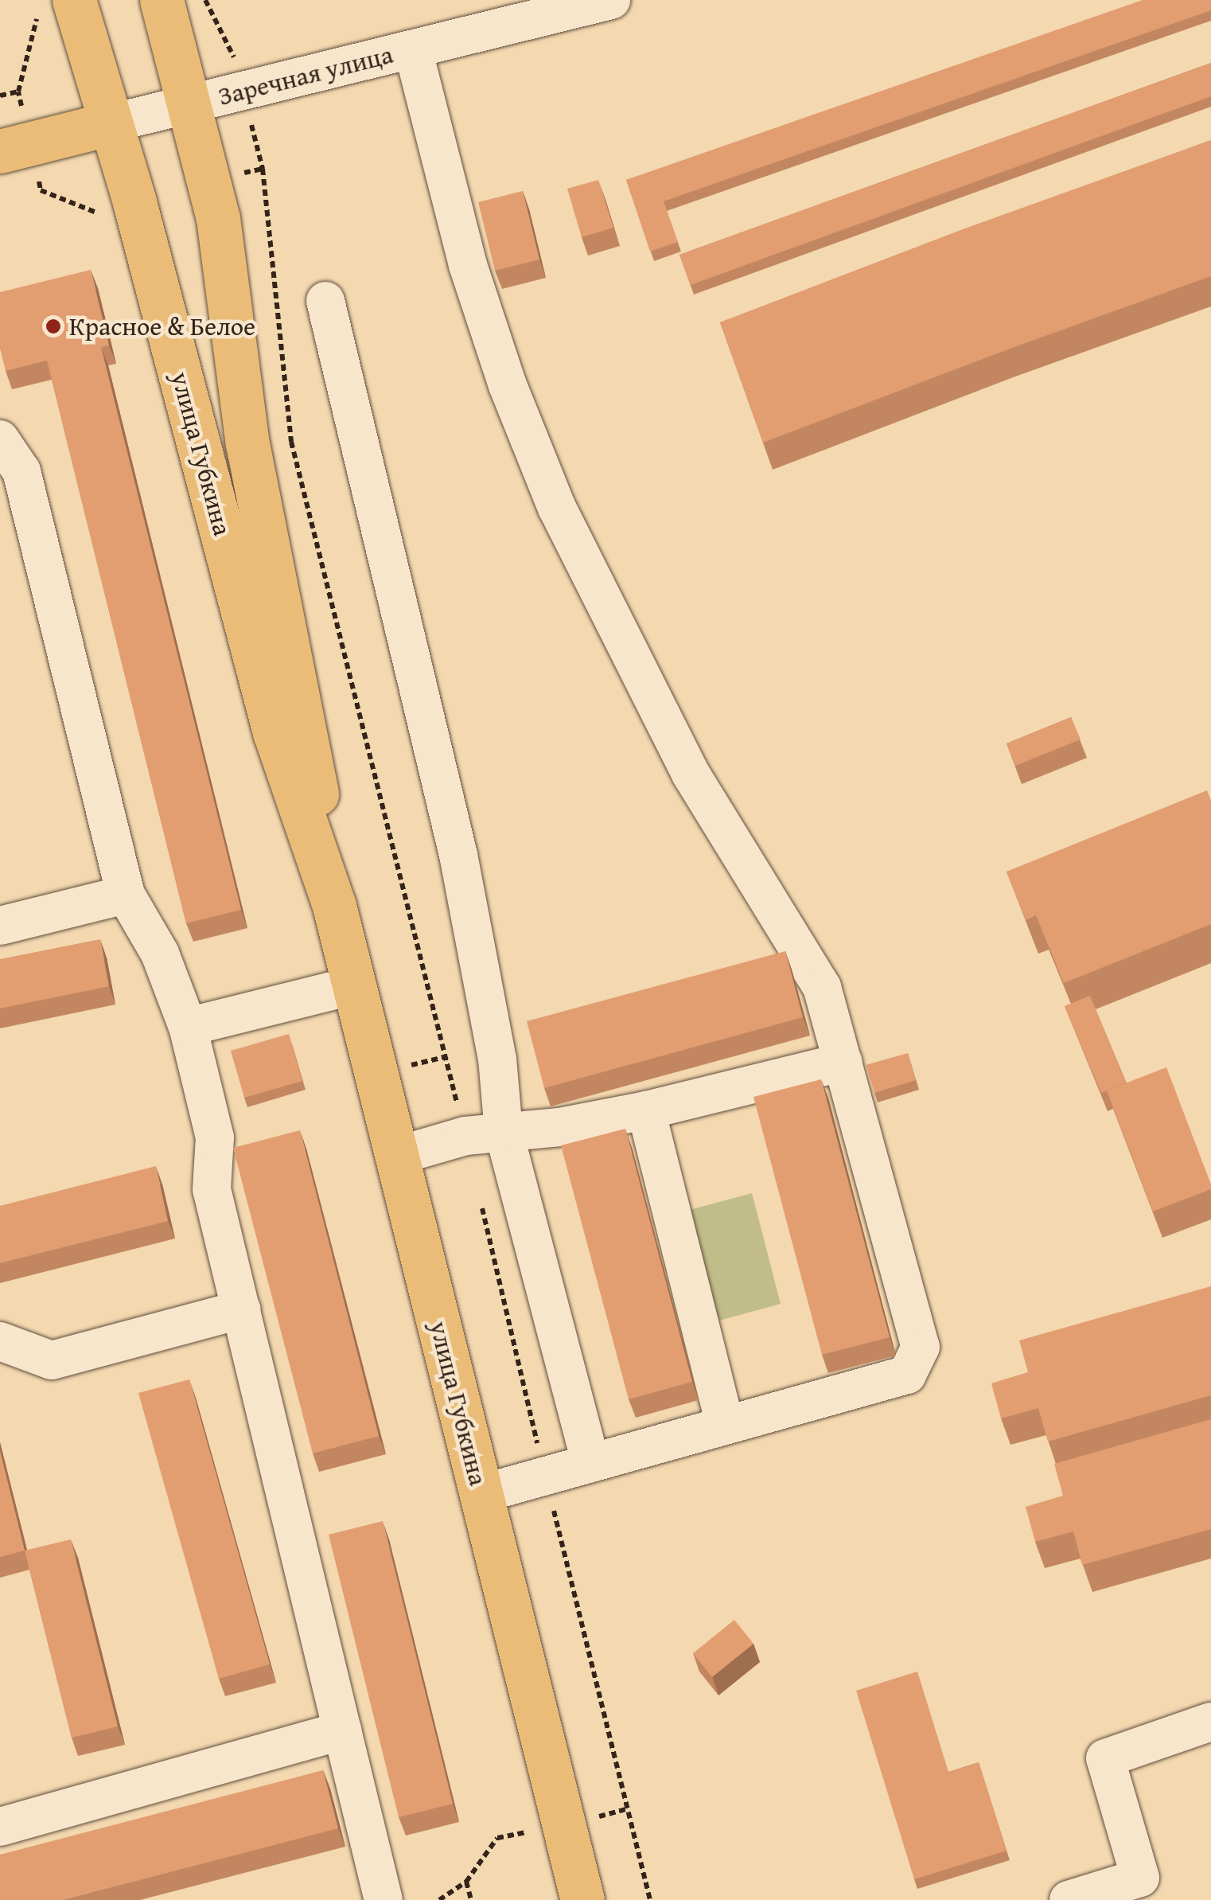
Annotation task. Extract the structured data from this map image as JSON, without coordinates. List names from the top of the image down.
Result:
{
  "streets": {
    "main road": ["Заречная улица", "улица Губкина"]
  },
  "crossings": [
    ["Заречная улица", "улица Губкина"]
  ],
  "places": ["Красное & Белое"]
}
